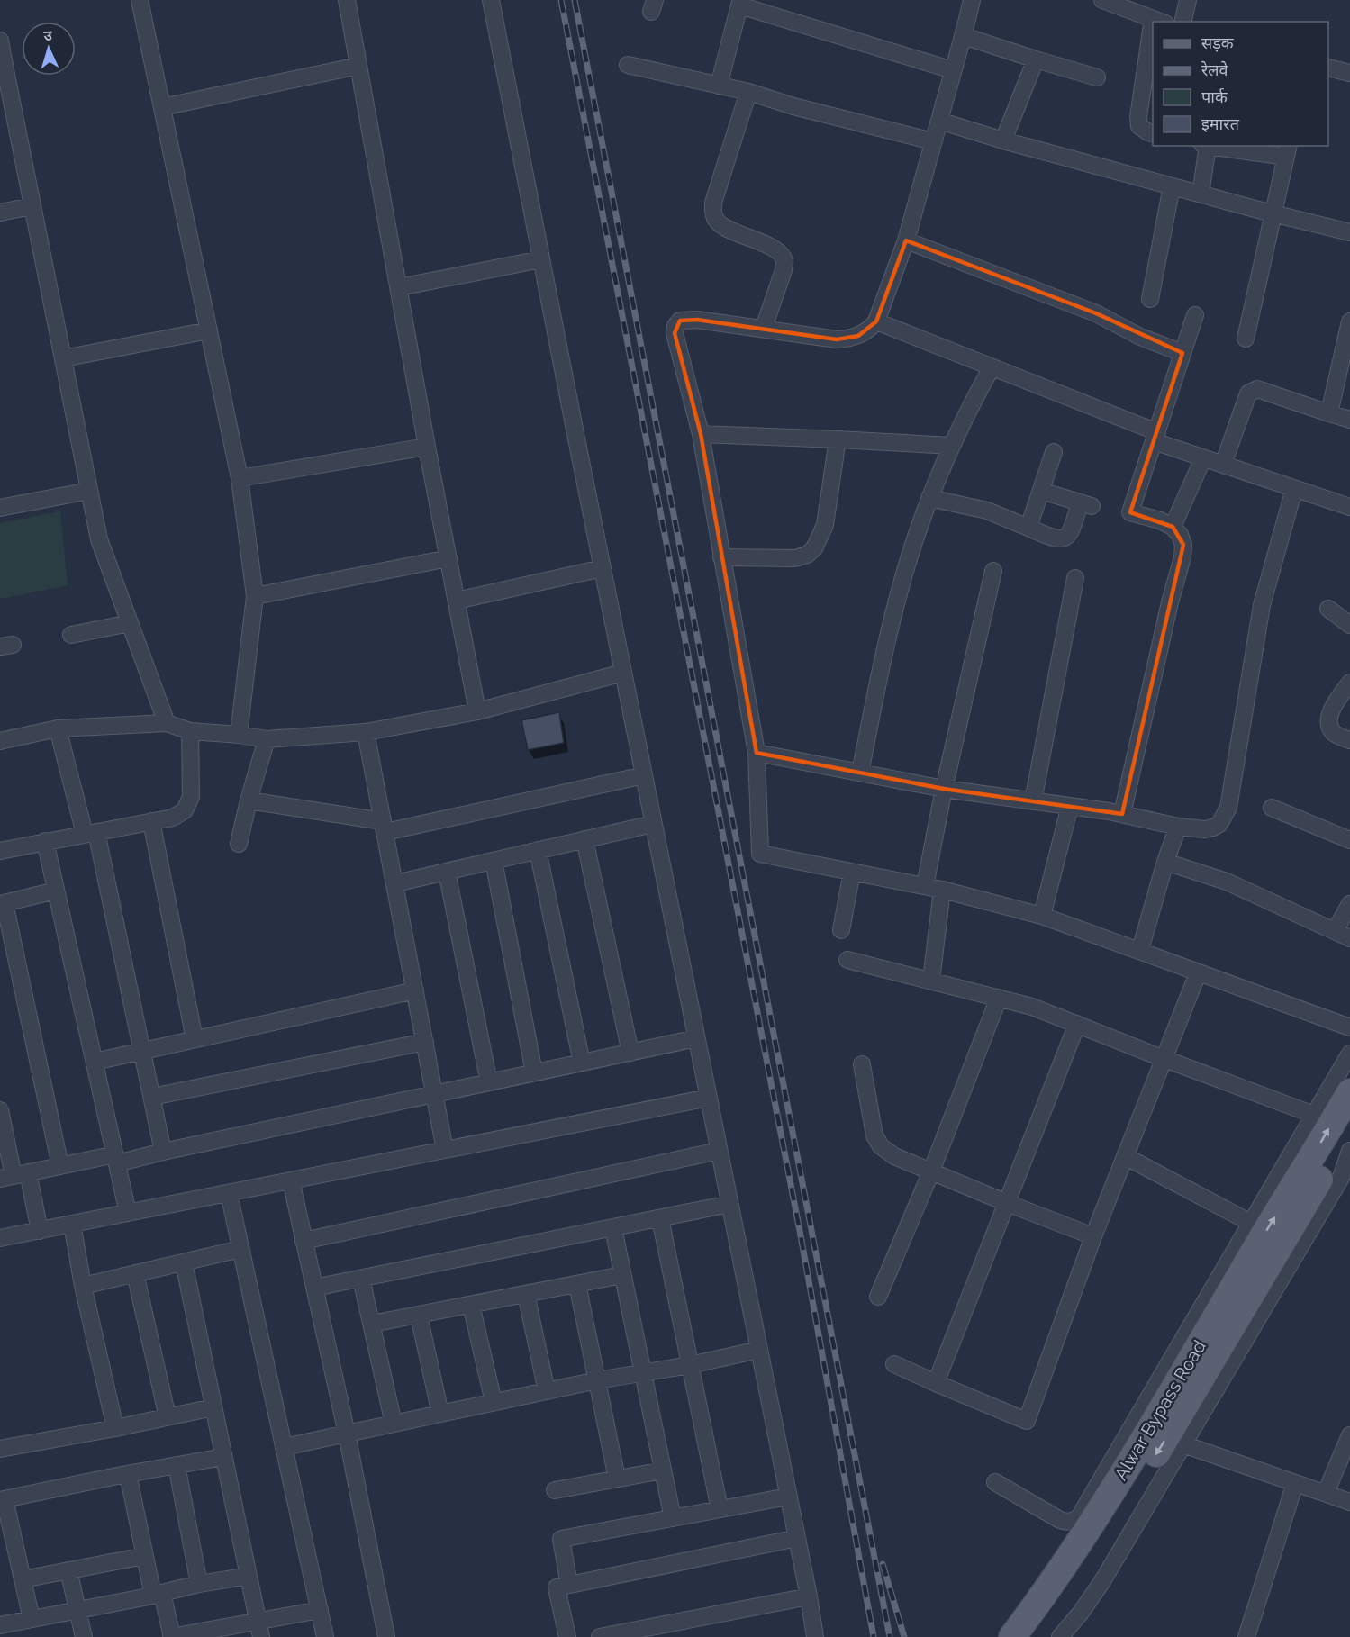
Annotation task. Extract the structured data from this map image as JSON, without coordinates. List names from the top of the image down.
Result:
{
  "streets": {
    "main road": ["Alwar Bypass Road"]
  },
  "legend": [
    "सड़क",
    "रेलवे",
    "पार्क",
    "इमारत"
  ],
  "north": "top"
}
